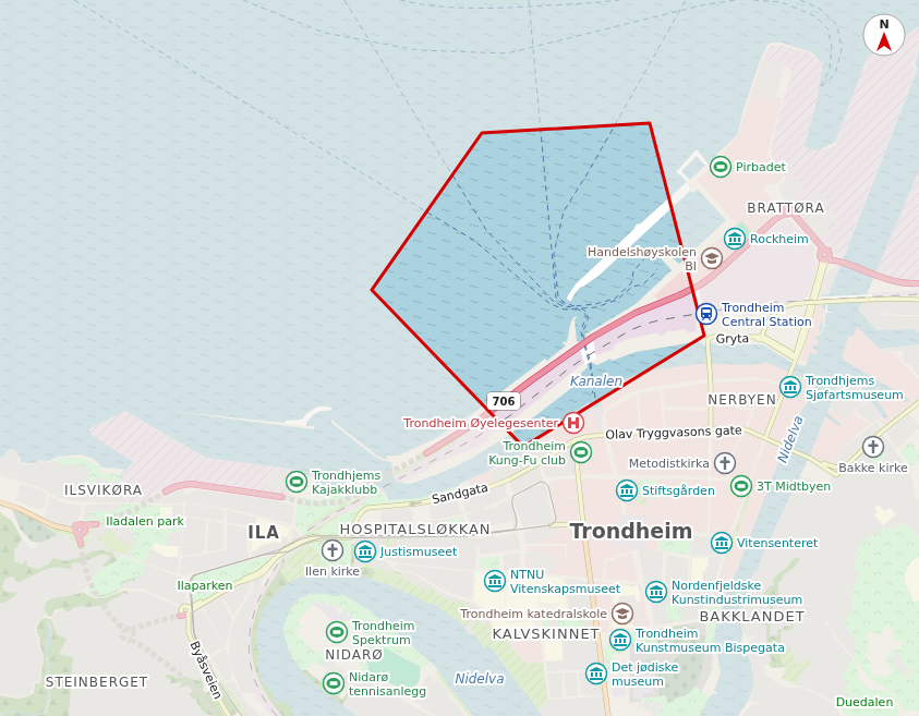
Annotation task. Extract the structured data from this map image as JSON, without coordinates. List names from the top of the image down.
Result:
{
  "streets": {
    "highway": ["706"],
    "main road": [
      "Gryta",
      "Olav Tryggvasons gate",
      "Sandgata",
      "Byåsveien"
    ]
  },
  "crossings": [
    ["Gryta", "Olav Tryggvasons gate"],
    ["Olav Tryggvasons gate", "Sandgata"]
  ],
  "one_way": ["Sandgata"],
  "districts": [
    "BRATTØRA",
    "NERBYEN",
    "ILSVIKØRA",
    "HOSPITALSLØKKAN",
    "Trondheim",
    "ILA",
    "BAKKLANDET",
    "KALVSKINNET",
    "NIDARØ",
    "STEINBERGET"
  ],
  "water": ["Kanalen", "Nidelva"],
  "parks": ["Iladalen park", "Ilaparken", "Duedalen"],
  "places": {
    "sports": [
      "Pirbadet",
      "Trondheim Kung-Fu club",
      "Trondhjems Kajakklubb",
      "3T Midtbyen",
      "Trondheim Spektrum",
      "Nidarø tennisanlegg"
    ],
    "museum": [
      "Rockheim",
      "Trondhjems Sjøfartsmuseum",
      "Stiftsgården",
      "Vitensenteret",
      "Justismuseet",
      "NTNU Vitenskapsmuseet",
      "Nordenfjeldske Kunstindustrimuseum",
      "Trondheim Kunstmuseum Bispegata",
      "Det jødiske museum"
    ],
    "school or university": ["Handelshøyskolen BI", "Trondheim katedralskole"],
    "station": ["Trondheim Central Station"],
    "hospital": ["Trondheim Øyelegesenter"],
    "church": ["Bakke kirke", "Metodistkirka", "Ilen kirke"]
  },
  "north": "top"
}
